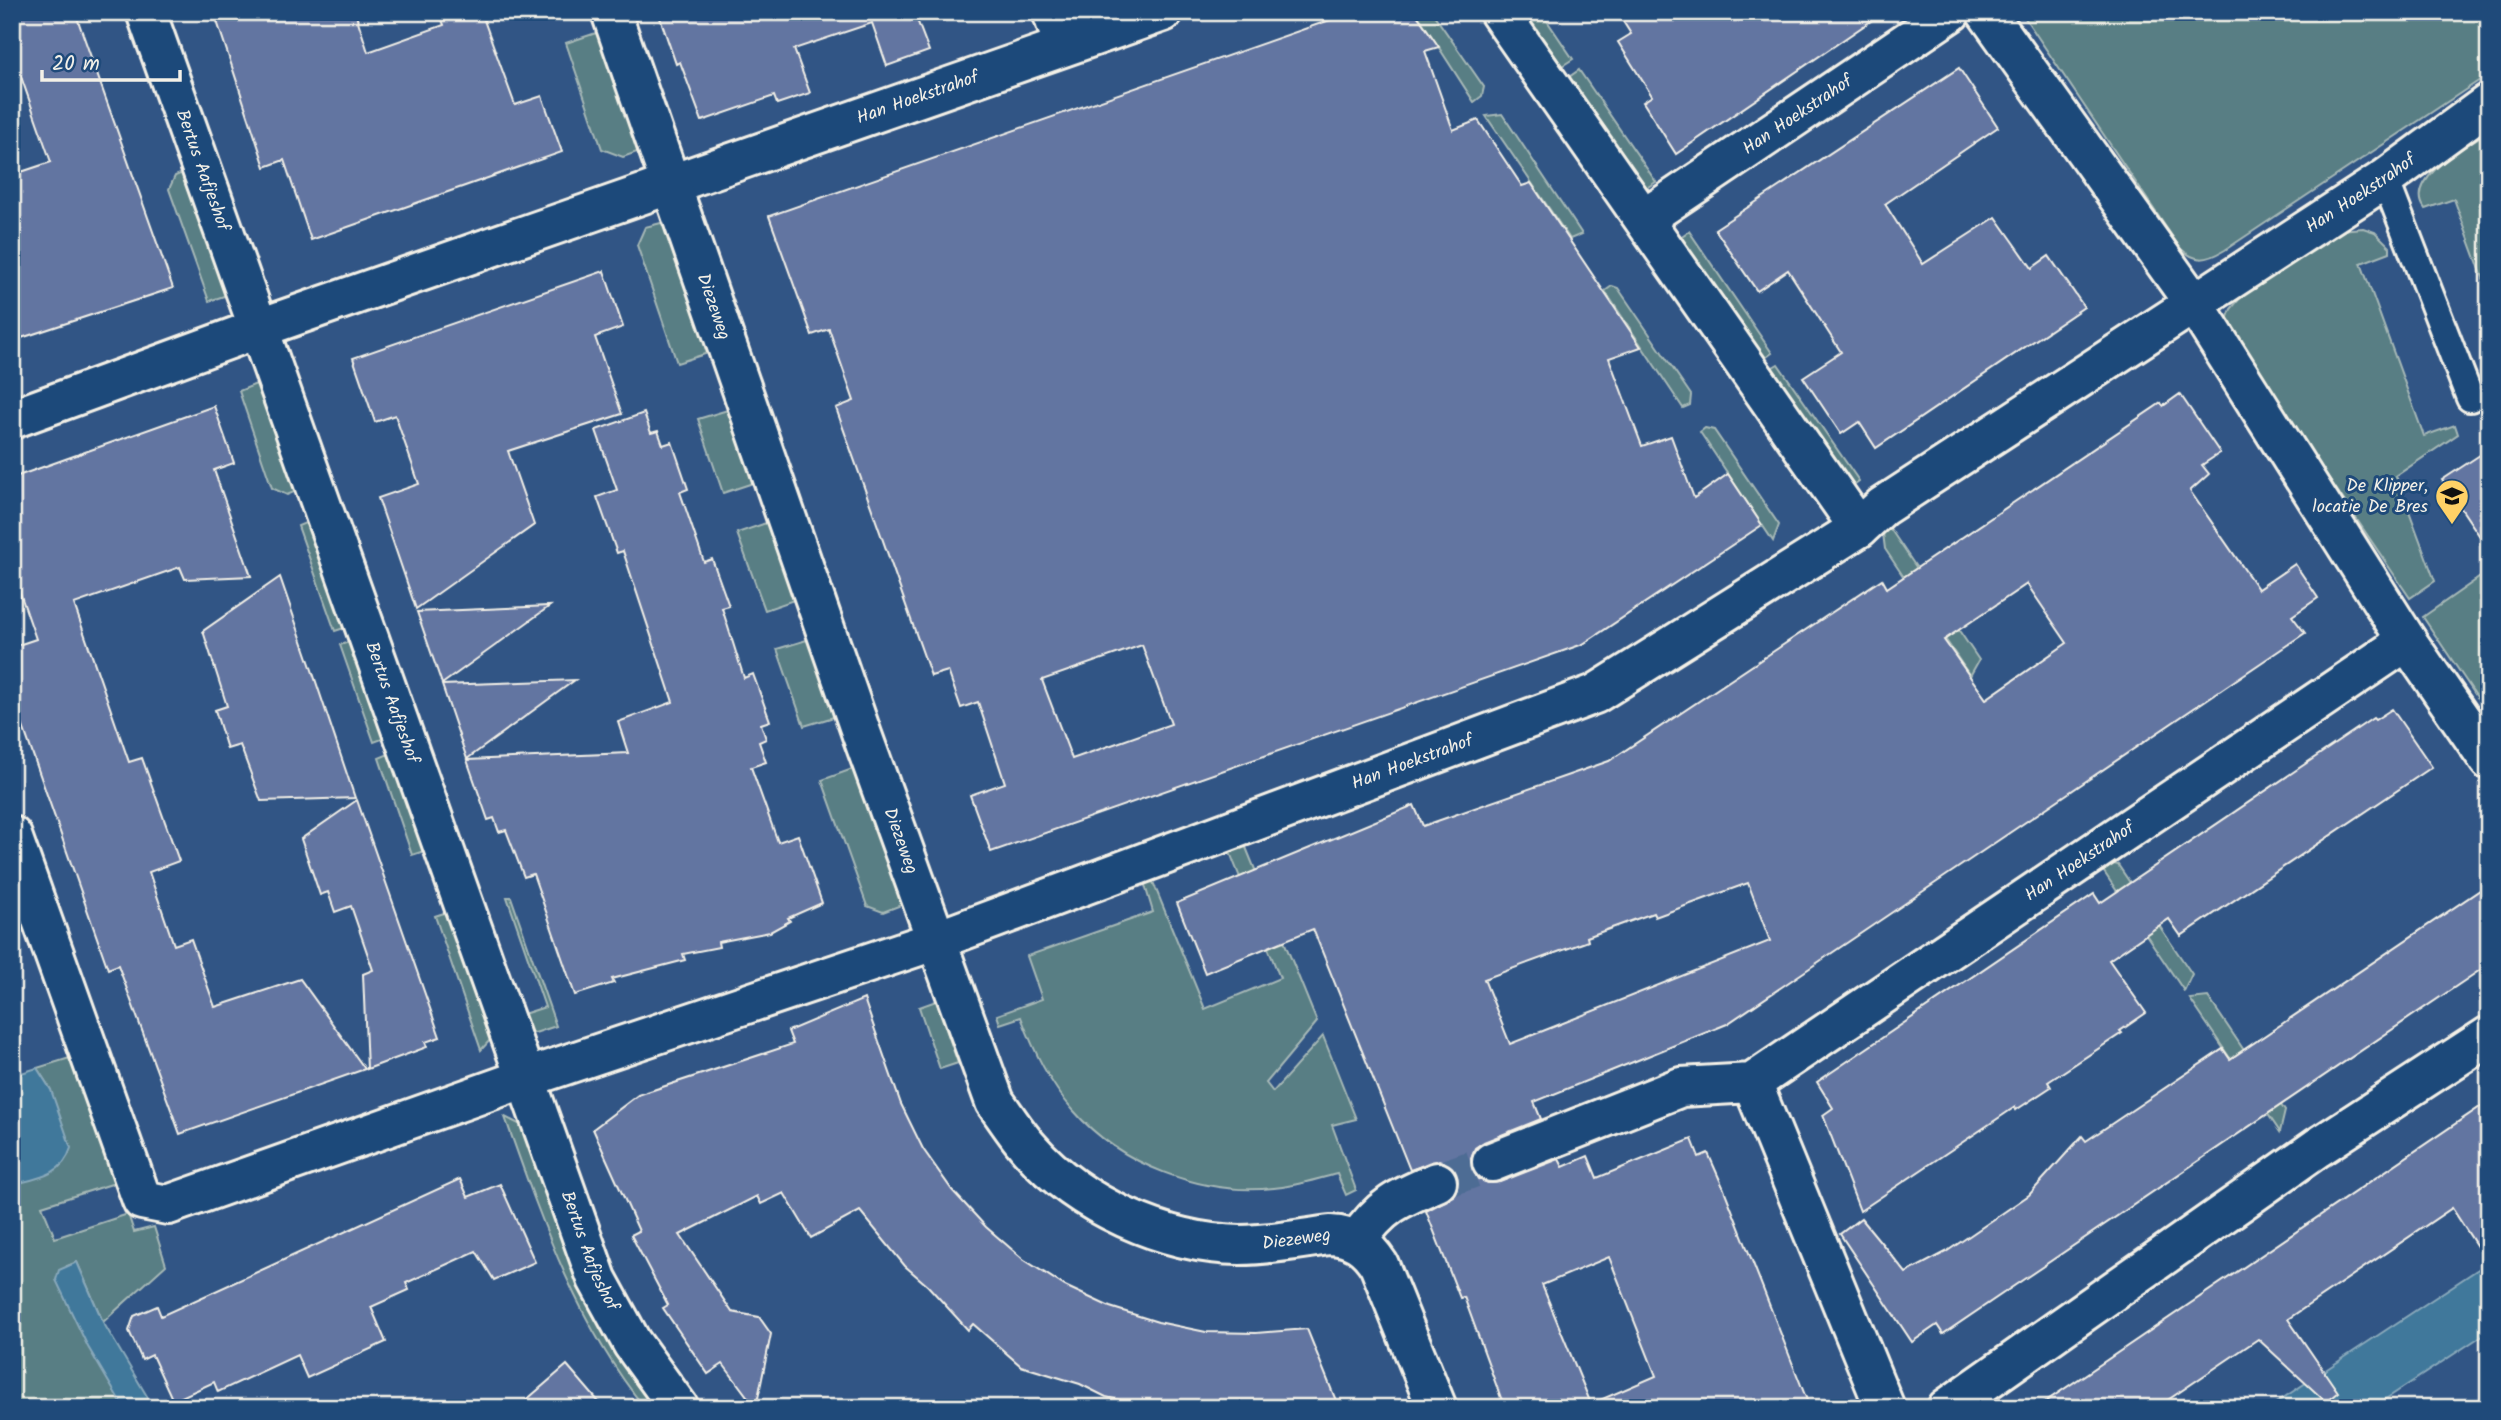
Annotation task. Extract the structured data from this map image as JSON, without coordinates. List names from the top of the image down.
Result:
{
  "streets": {
    "street": ["Han Hoekstrahof", "Bertus Aafjeshof", "Diezeweg"]
  },
  "crossings": [
    ["Han Hoekstrahof", "Diezeweg"]
  ],
  "places": {
    "school or university": ["De Klipper, locatie De Bres"]
  },
  "scale_bar": "20 m"
}
